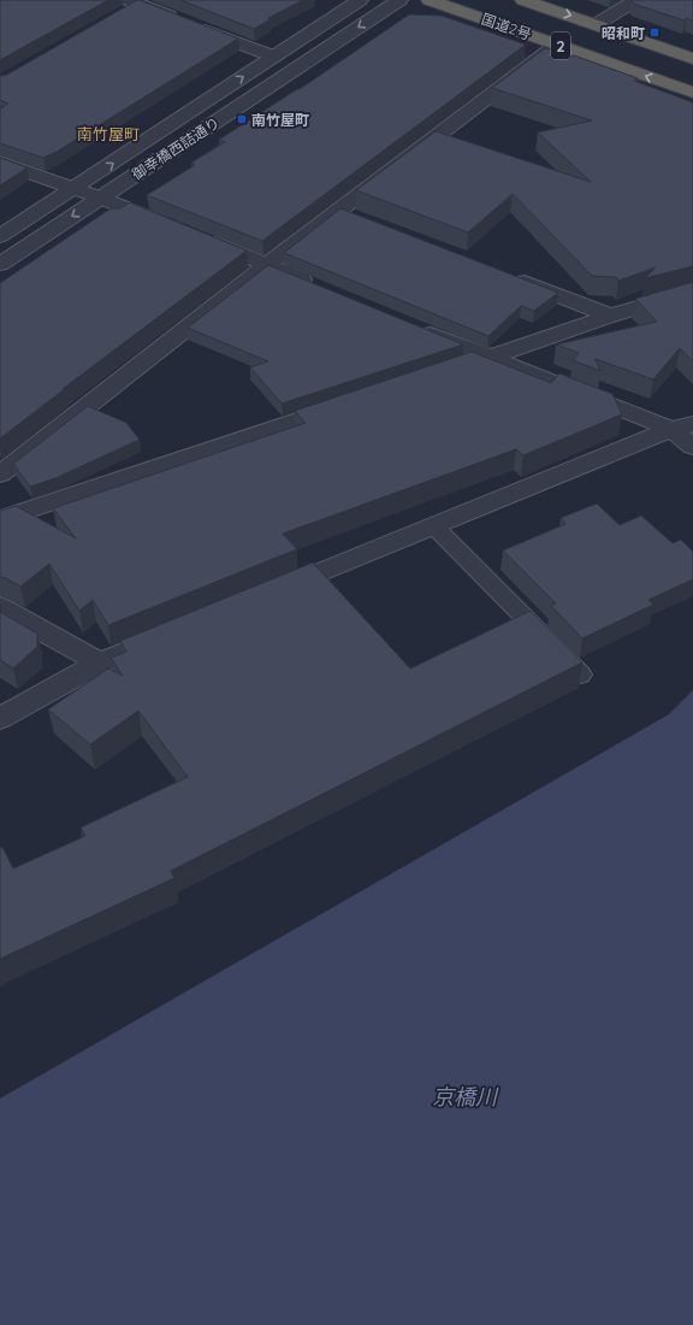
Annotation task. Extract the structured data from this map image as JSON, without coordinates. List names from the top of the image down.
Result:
{
  "streets": {
    "highway": ["国道2号", "2"],
    "street": ["御幸橋西詰通り"]
  },
  "districts": ["南竹屋町"],
  "water": ["京橋川"],
  "places": {
    "transit": ["昭和町", "南竹屋町"]
  }
}
